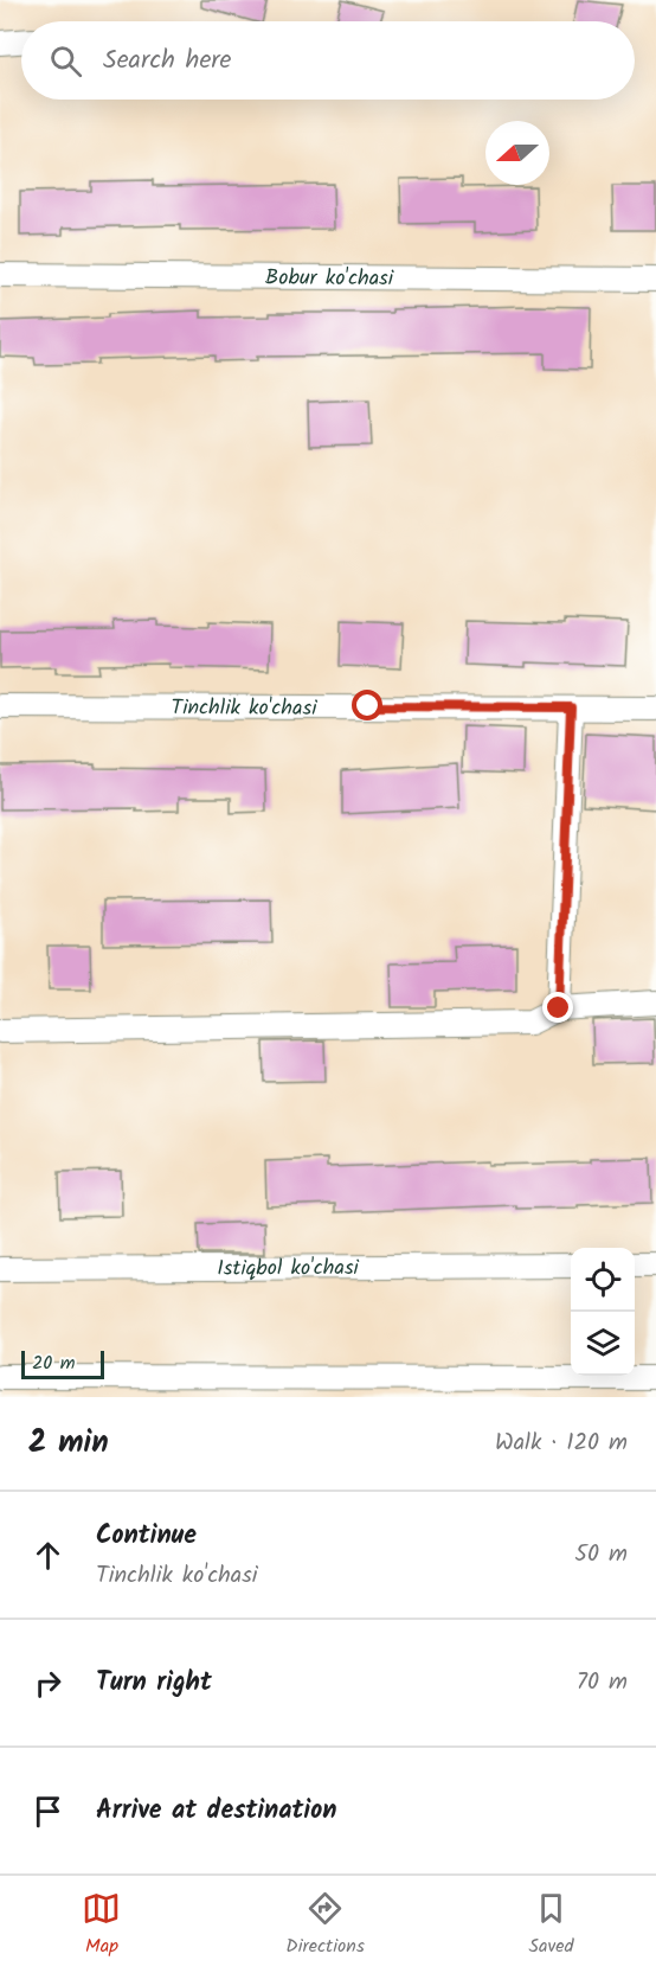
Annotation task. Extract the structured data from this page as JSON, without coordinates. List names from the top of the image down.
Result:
{
  "streets": {
    "street": ["Bobur ko'chasi", "Tinchlik ko'chasi", "Istiqbol ko'chasi"]
  },
  "scale_bar": "20 m",
  "north": "left",
  "page": {
    "search": "Search here",
    "scale": "20 m",
    "heading": ["2 min", "Walk · 120 m"],
    "list": [
      ["Continue", "Tinchlik ko'chasi", "50 m"],
      ["Turn right", "70 m"],
      "Arrive at destination"
    ],
    "nav": ["Map", "Directions", "Saved"]
  }
}
